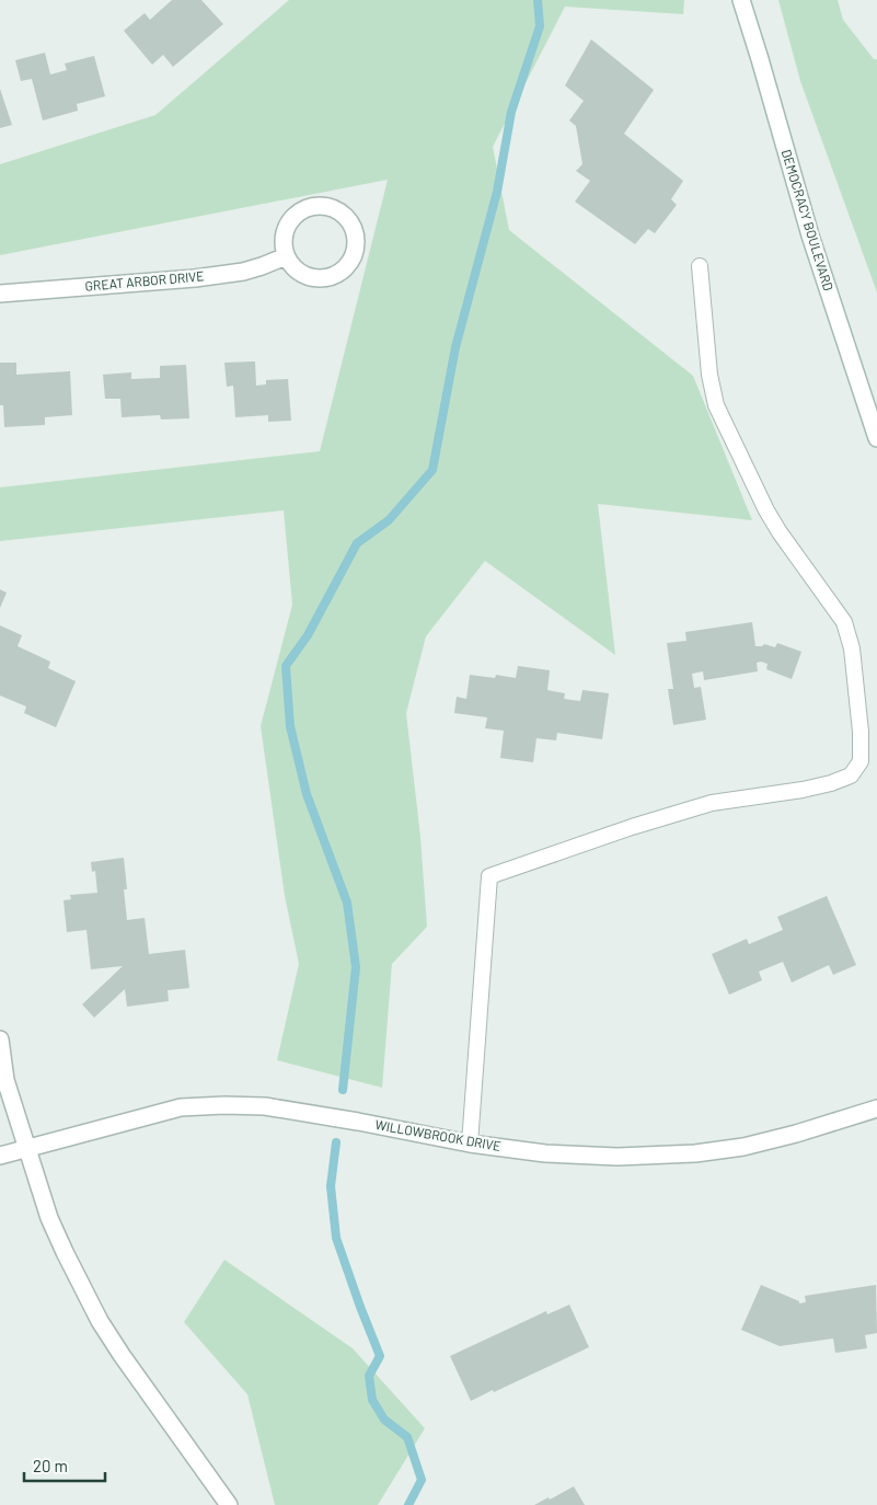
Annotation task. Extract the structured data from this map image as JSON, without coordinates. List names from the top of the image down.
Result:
{
  "streets": {
    "street": ["DEMOCRACY BOULEVARD", "GREAT ARBOR DRIVE", "WILLOWBROOK DRIVE"]
  },
  "scale_bar": "20 m"
}
